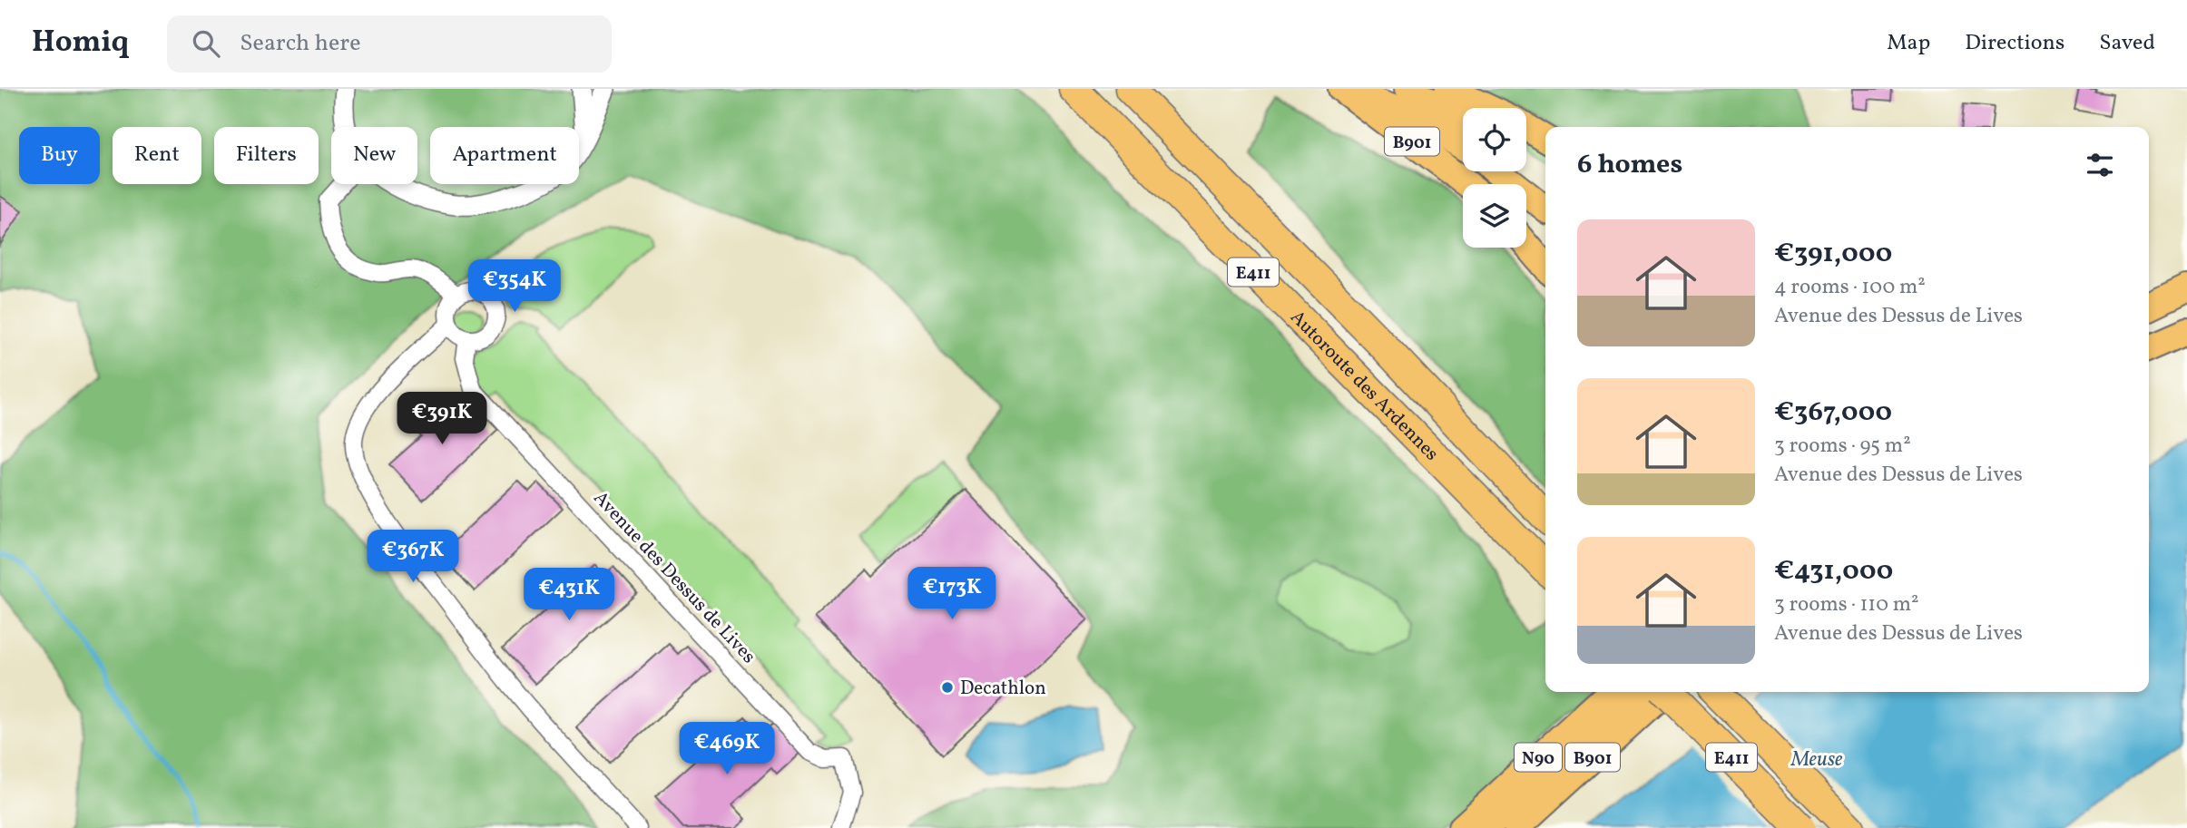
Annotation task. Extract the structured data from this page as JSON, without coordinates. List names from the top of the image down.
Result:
{
  "streets": {
    "highway": ["E411", "Autoroute des Ardennes"],
    "main road": ["B901", "N90"],
    "street": ["Avenue des Dessus de Lives"]
  },
  "water": ["Meuse"],
  "places": ["Decathlon"],
  "page": {
    "header": "Homiq",
    "search": "Search here",
    "nav": ["Map", "Directions", "Saved"],
    "chip": [
      "Buy",
      "Rent",
      "Filters",
      "New",
      "Apartment"
    ],
    "heading": "6 homes",
    "list": [
      {
        "name": "€391,000",
        "note": "4 rooms · 100 m² · Avenue des Dessus de Lives"
      },
      {
        "name": "€367,000",
        "note": "3 rooms · 95 m² · Avenue des Dessus de Lives"
      },
      {
        "name": "€431,000",
        "note": "3 rooms · 110 m² · Avenue des Dessus de Lives"
      }
    ],
    "price": [
      "€354K",
      "€391K",
      "€367K",
      "€173K",
      "€431K",
      "€469K"
    ]
  }
}
